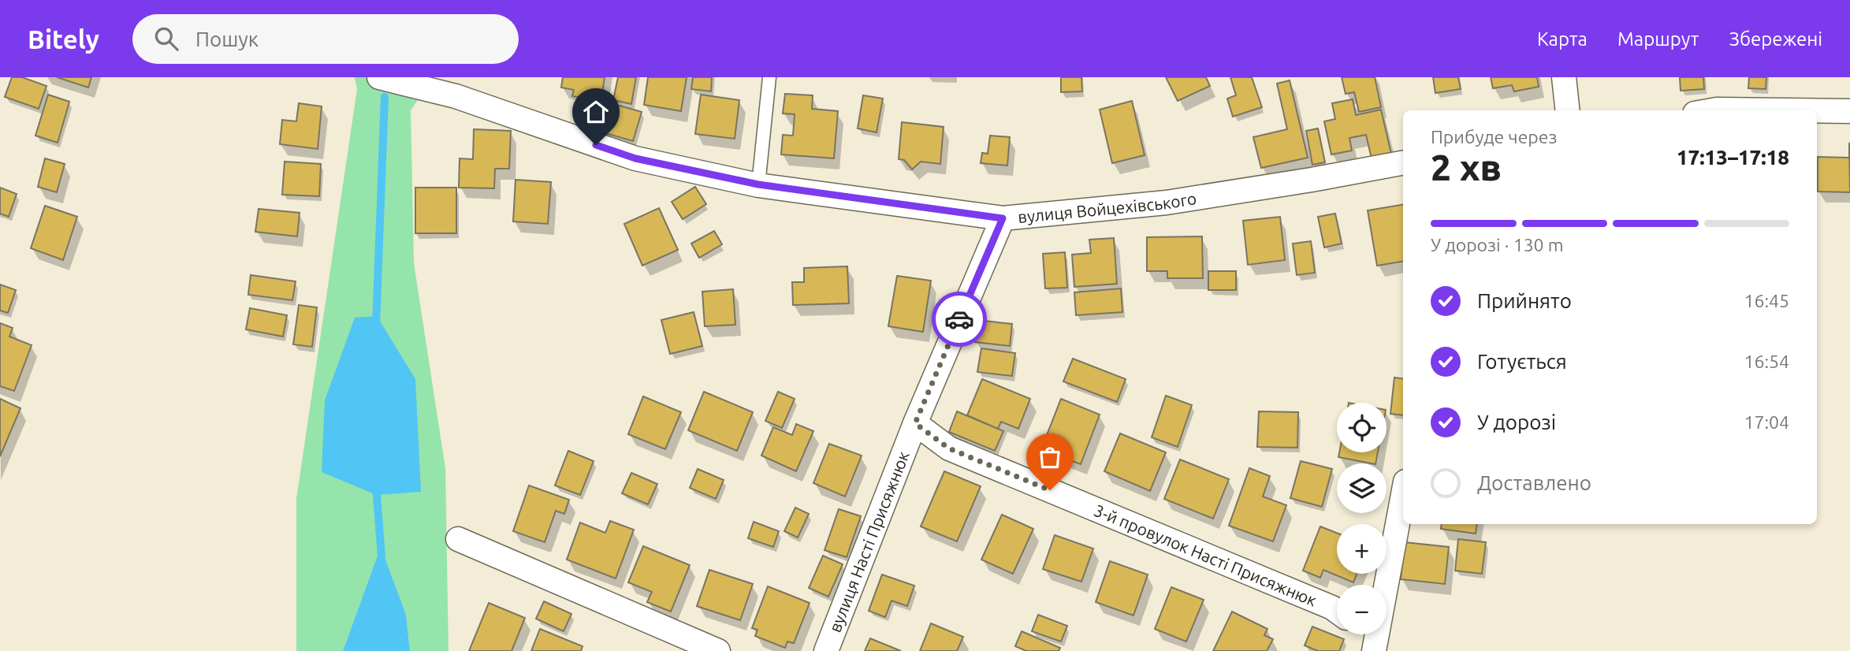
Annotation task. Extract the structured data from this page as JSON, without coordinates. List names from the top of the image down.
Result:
{
  "streets": {
    "street": ["вулиця Войцехівського", "вулиця Насті Присяжнюк", "3-й провулок Насті Присяжнюк"]
  },
  "crossings": [
    ["вулиця Войцехівського", "вулиця Насті Присяжнюк"],
    ["вулиця Насті Присяжнюк", "3-й провулок Насті Присяжнюк"]
  ],
  "page": {
    "header": "Bitely",
    "search": "Пошук",
    "nav": ["Карта", "Маршрут", "Збережені"],
    "heading": ["2 хв", "Прибуде через", "17:13–17:18"],
    "bar": "У дорозі · 130 m",
    "list": [
      ["Прийнято", "16:45"],
      ["Готується", "16:54"],
      ["У дорозі", "17:04"],
      "Доставлено"
    ],
    "map_buttons": ["+", "−"]
  }
}
